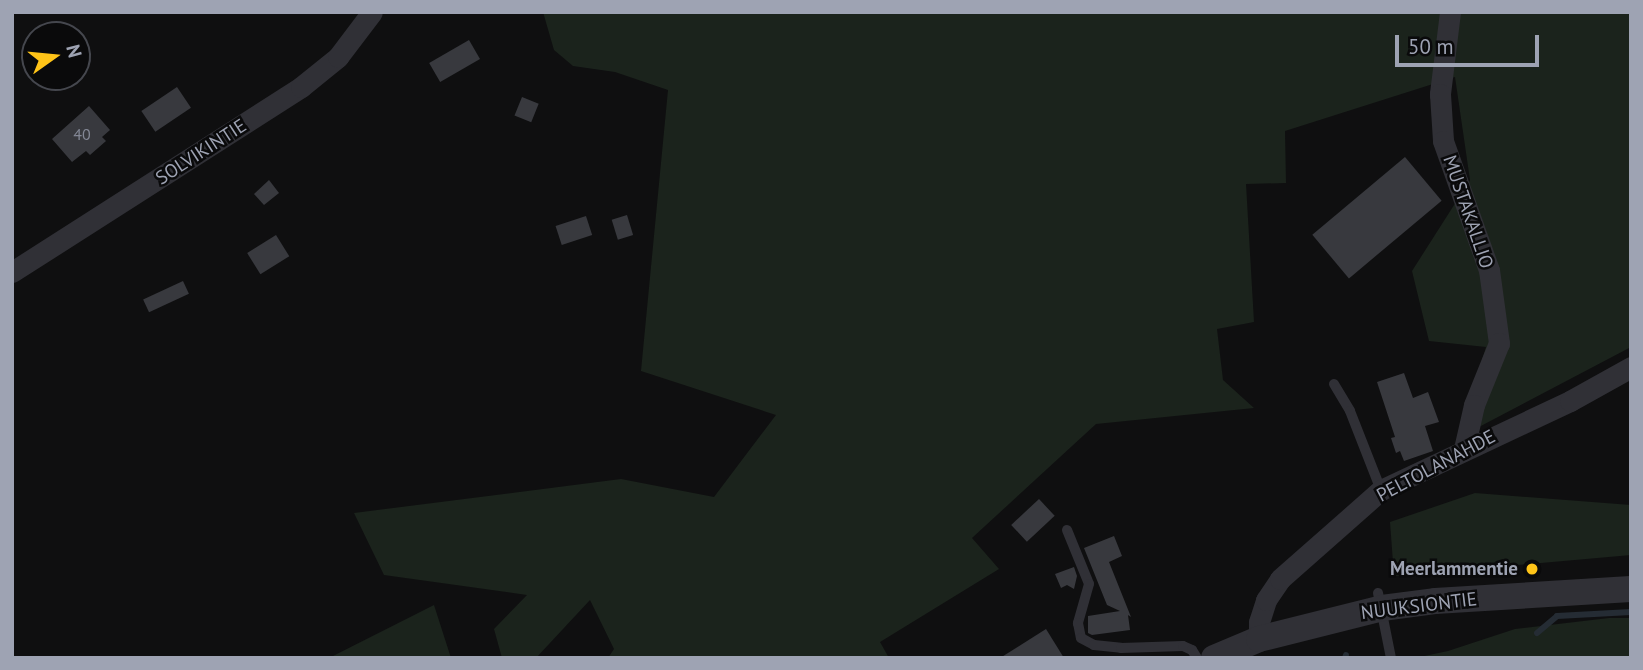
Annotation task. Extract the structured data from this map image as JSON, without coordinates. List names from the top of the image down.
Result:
{
  "streets": {
    "street": [
      "SOLVIKINTIE",
      "MUSTAKALLIO",
      "PELTOLANAHDE",
      "NUUKSIONTIE"
    ]
  },
  "crossings": [
    ["MUSTAKALLIO", "PELTOLANAHDE"],
    ["PELTOLANAHDE", "NUUKSIONTIE"]
  ],
  "places": ["Meerlammentie"],
  "house_numbers": ["40"],
  "scale_bar": "50 m",
  "north": "right"
}
